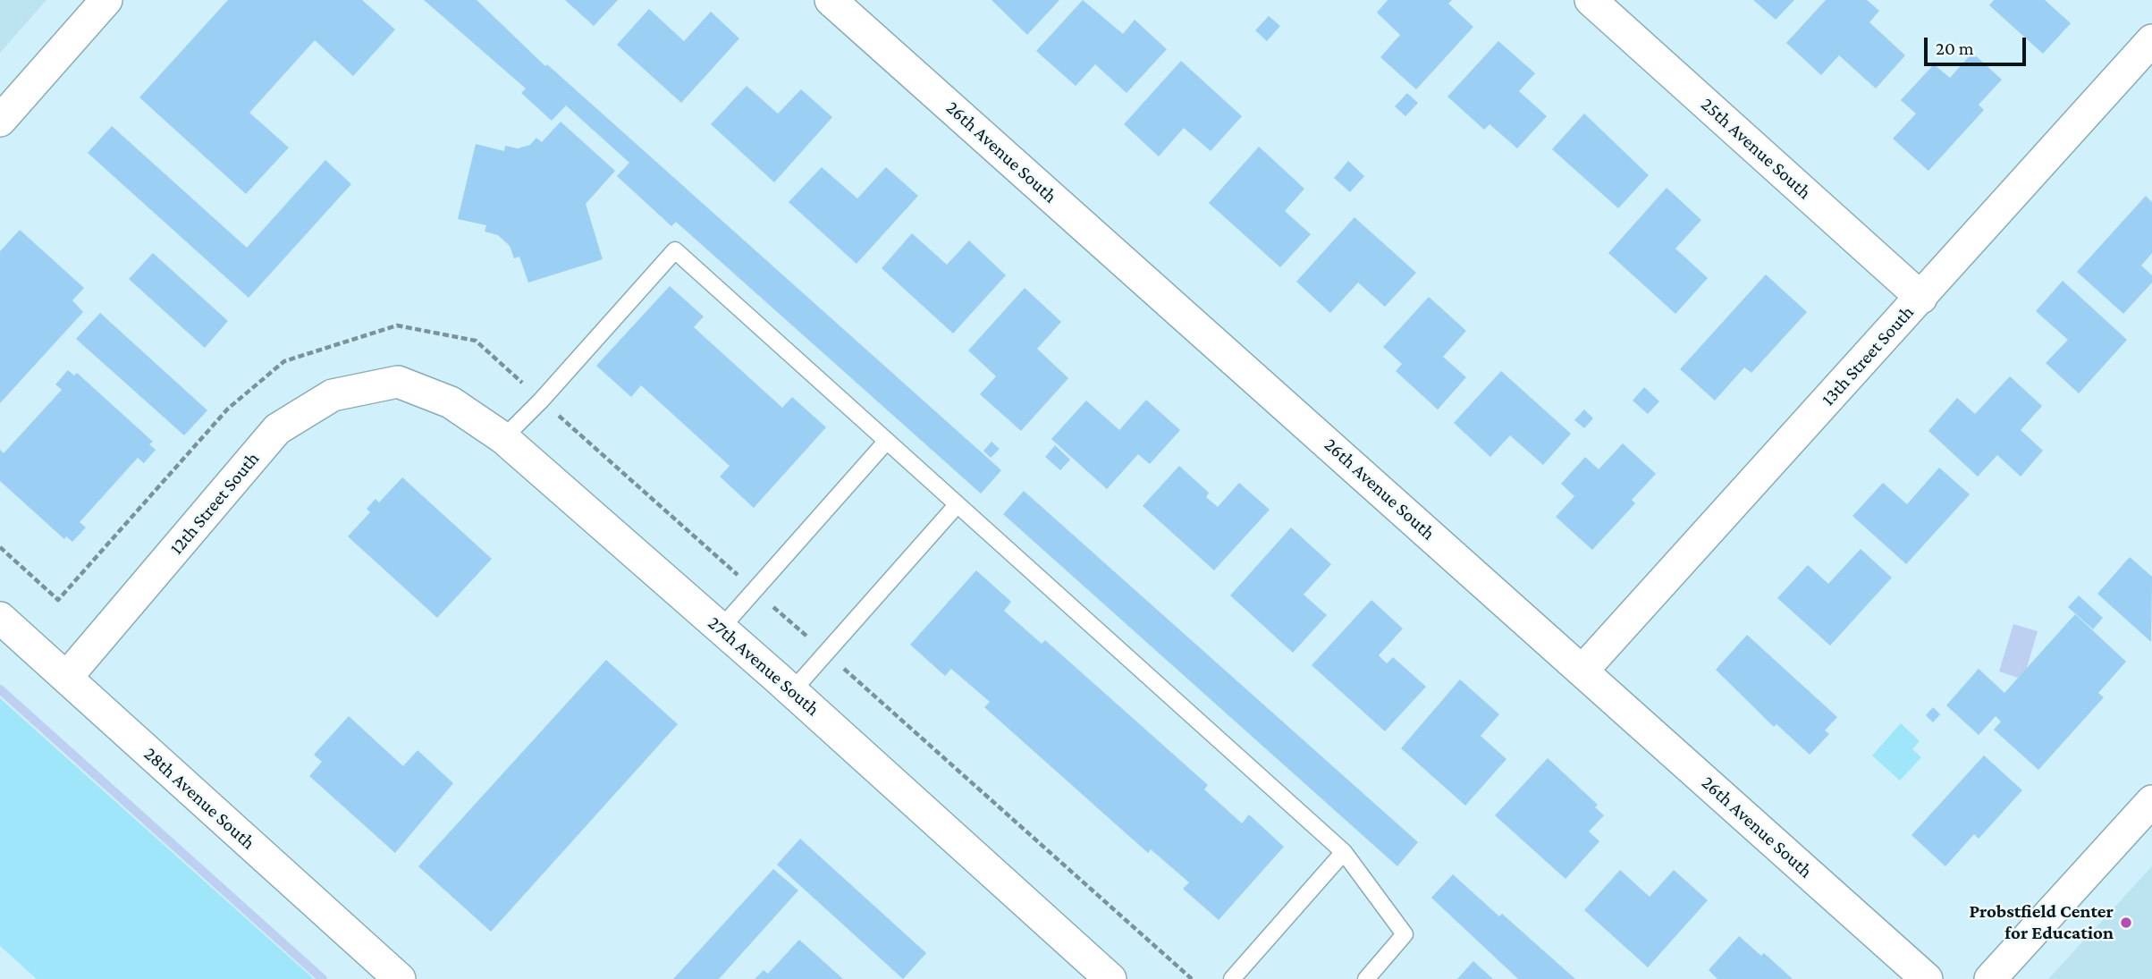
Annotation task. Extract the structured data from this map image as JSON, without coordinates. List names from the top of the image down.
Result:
{
  "streets": {
    "street": [
      "25th Avenue South",
      "26th Avenue South",
      "13th Street South",
      "12th Street South",
      "27th Avenue South",
      "28th Avenue South"
    ]
  },
  "crossings": [
    ["25th Avenue South", "13th Street South"],
    ["26th Avenue South", "13th Street South"],
    ["12th Street South", "27th Avenue South"],
    ["12th Street South", "28th Avenue South"]
  ],
  "places": ["Probstfield Center for Education"],
  "scale_bar": "20 m"
}
